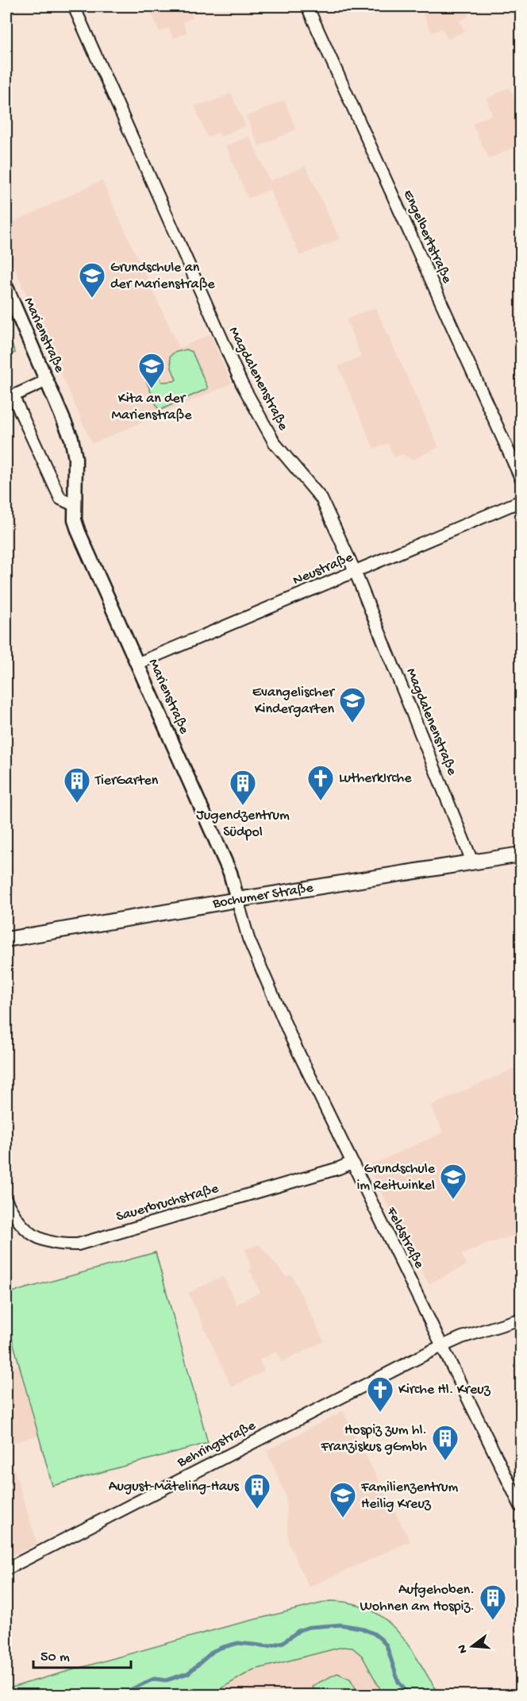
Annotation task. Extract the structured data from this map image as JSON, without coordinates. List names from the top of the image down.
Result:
{
  "streets": {
    "main road": ["Bochumer Straße"],
    "street": [
      "Engelbertstraße",
      "Marienstraße",
      "Magdalenenstraße",
      "Neustraße",
      "Sauerbruchstraße",
      "Feldstraße",
      "Behringstraße"
    ]
  },
  "crossings": [
    ["Marienstraße", "Neustraße"],
    ["Marienstraße", "Bochumer Straße"],
    ["Marienstraße", "Feldstraße"],
    ["Magdalenenstraße", "Neustraße"],
    ["Magdalenenstraße", "Bochumer Straße"],
    ["Bochumer Straße", "Feldstraße"],
    ["Sauerbruchstraße", "Feldstraße"],
    ["Feldstraße", "Behringstraße"]
  ],
  "places": {
    "school or university": [
      "Grundschule an der Marienstraße",
      "Kita an der Marienstraße",
      "Evangelischer Kindergarten",
      "Grundschule im Reitwinkel",
      "Familienzentrum Heilig Kreuz"
    ],
    "church": ["LutherkIrche", "Kirche Hl. Kreuz"],
    "building": [
      "TierGarten",
      "Jugendzentrum Südpol",
      "Hospiz zum hl. Franziskus gGmbh",
      "August-Mäteling-Haus",
      "Aufgehoben. Wohnen am Hospiz."
    ]
  },
  "scale_bar": "50 m",
  "north": "left"
}
